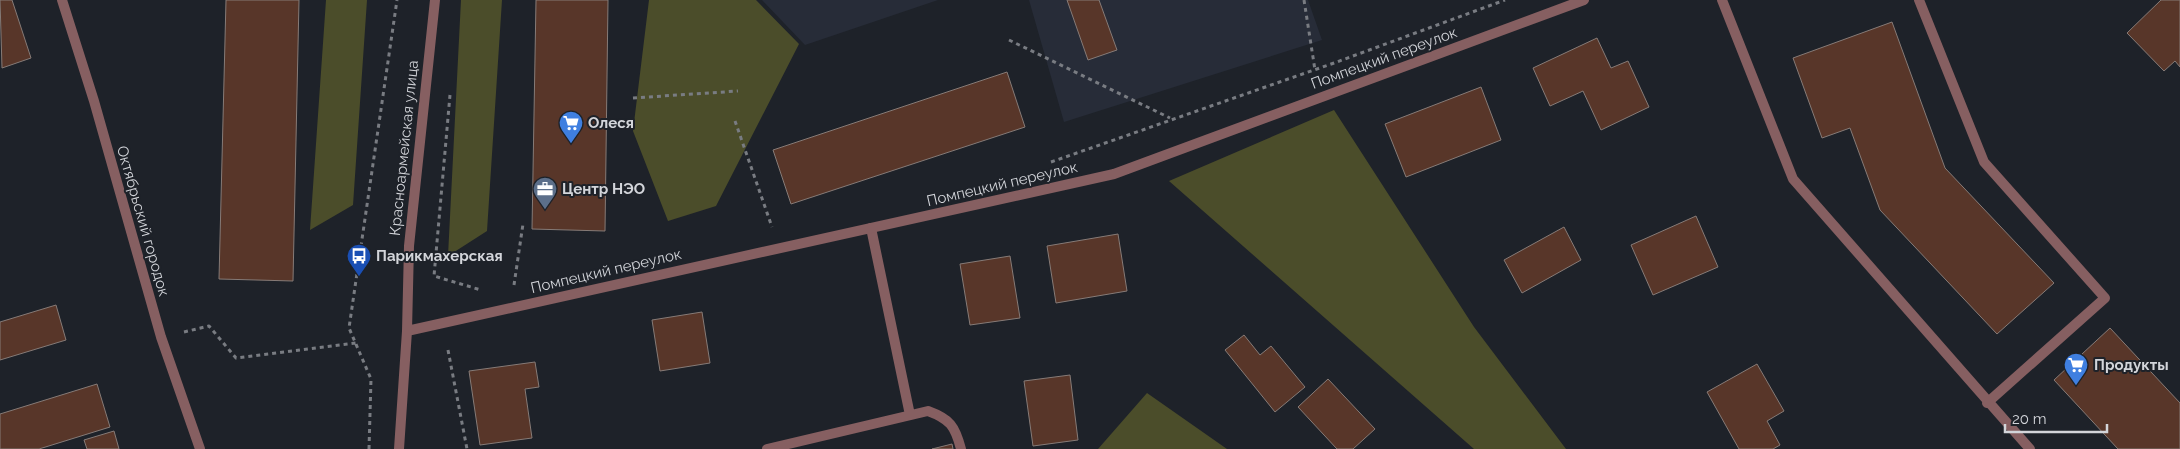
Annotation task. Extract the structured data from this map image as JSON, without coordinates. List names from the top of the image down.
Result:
{
  "streets": {
    "street": ["Помпецкий переулок", "Красноармейская улица", "Октябрьский городок"]
  },
  "crossings": [
    ["Помпецкий переулок", "Красноармейская улица"]
  ],
  "places": {
    "supermarket": ["Олеся", "Продукты"],
    "office": ["Центр НЭО"],
    "bus stop": ["Парикмахерская"]
  },
  "scale_bar": "20 m"
}
